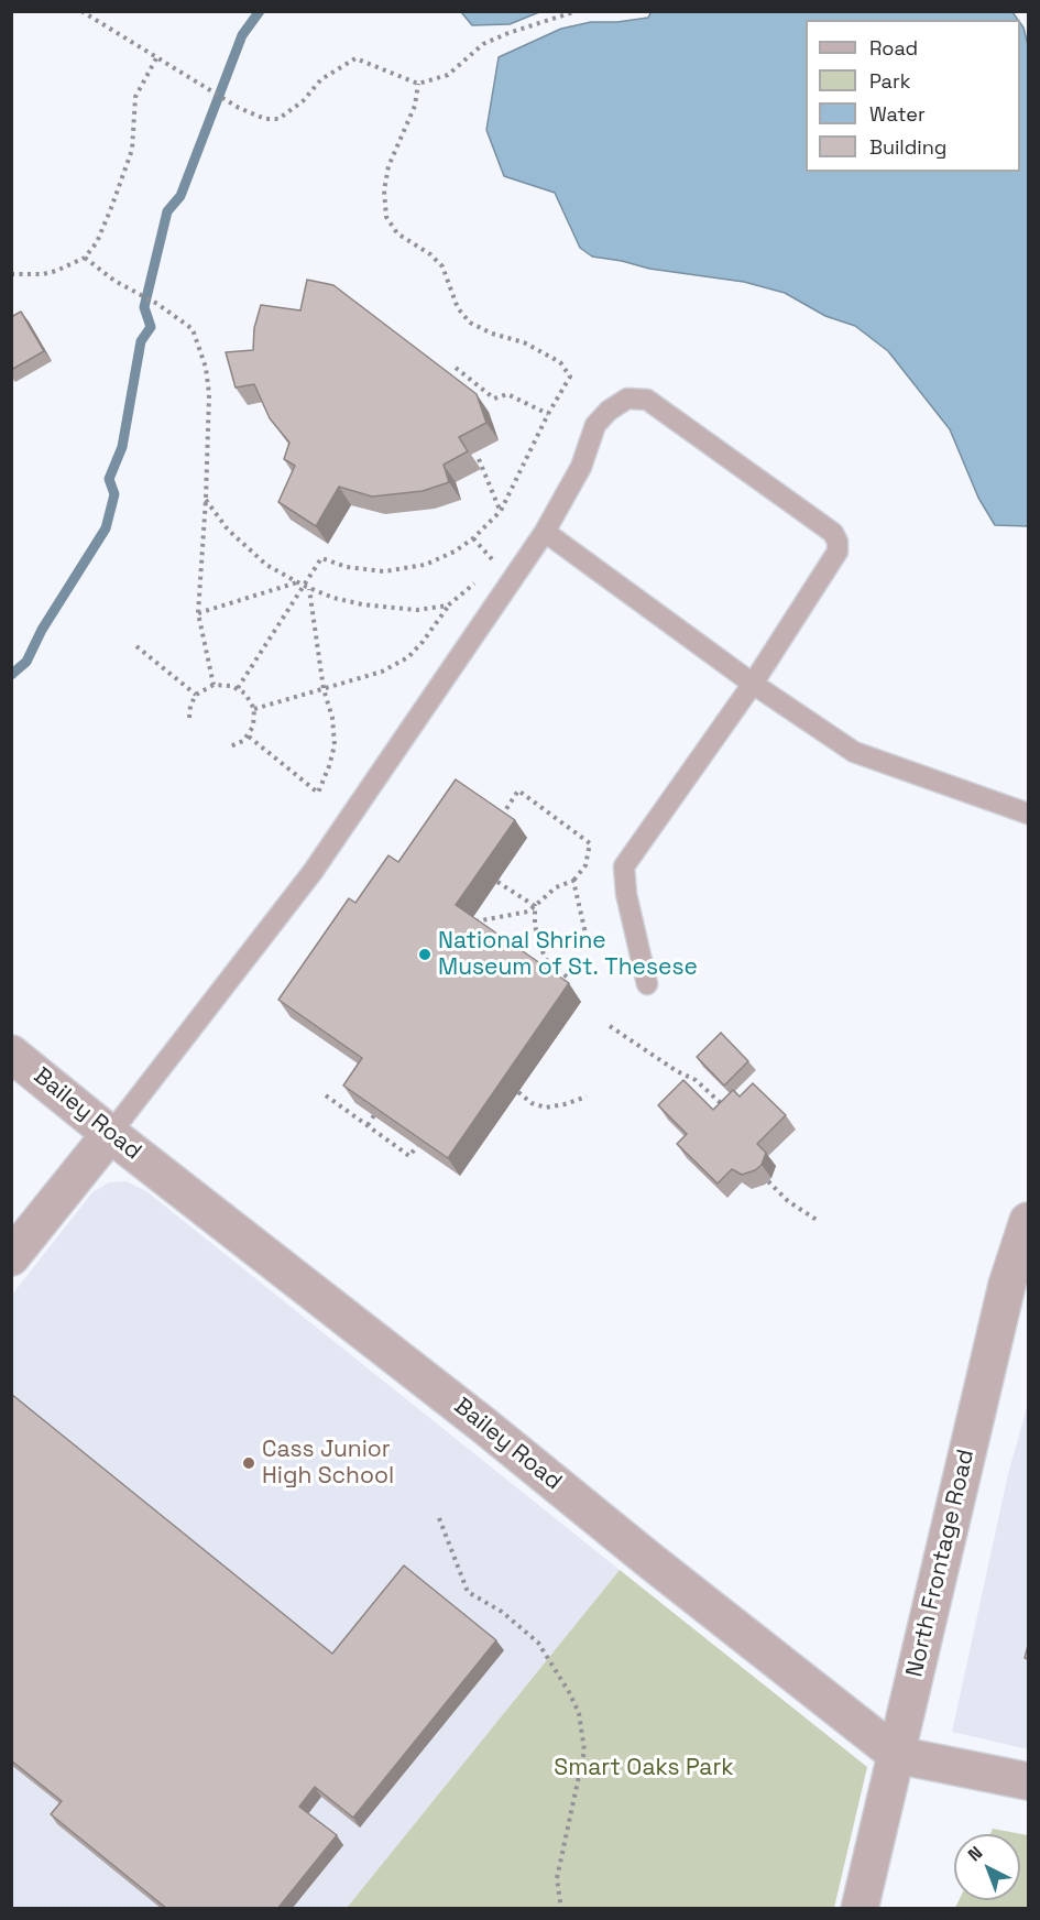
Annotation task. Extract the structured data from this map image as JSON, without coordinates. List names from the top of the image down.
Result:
{
  "streets": {
    "street": ["Bailey Road", "North Frontage Road"]
  },
  "crossings": [
    ["Bailey Road", "North Frontage Road"]
  ],
  "parks": ["Smart Oaks Park"],
  "places": ["National Shrine Museum of St. Thesese", "Cass Junior High School"],
  "legend": [
    "Road",
    "Park",
    "Water",
    "Building"
  ],
  "north": "top left"
}
